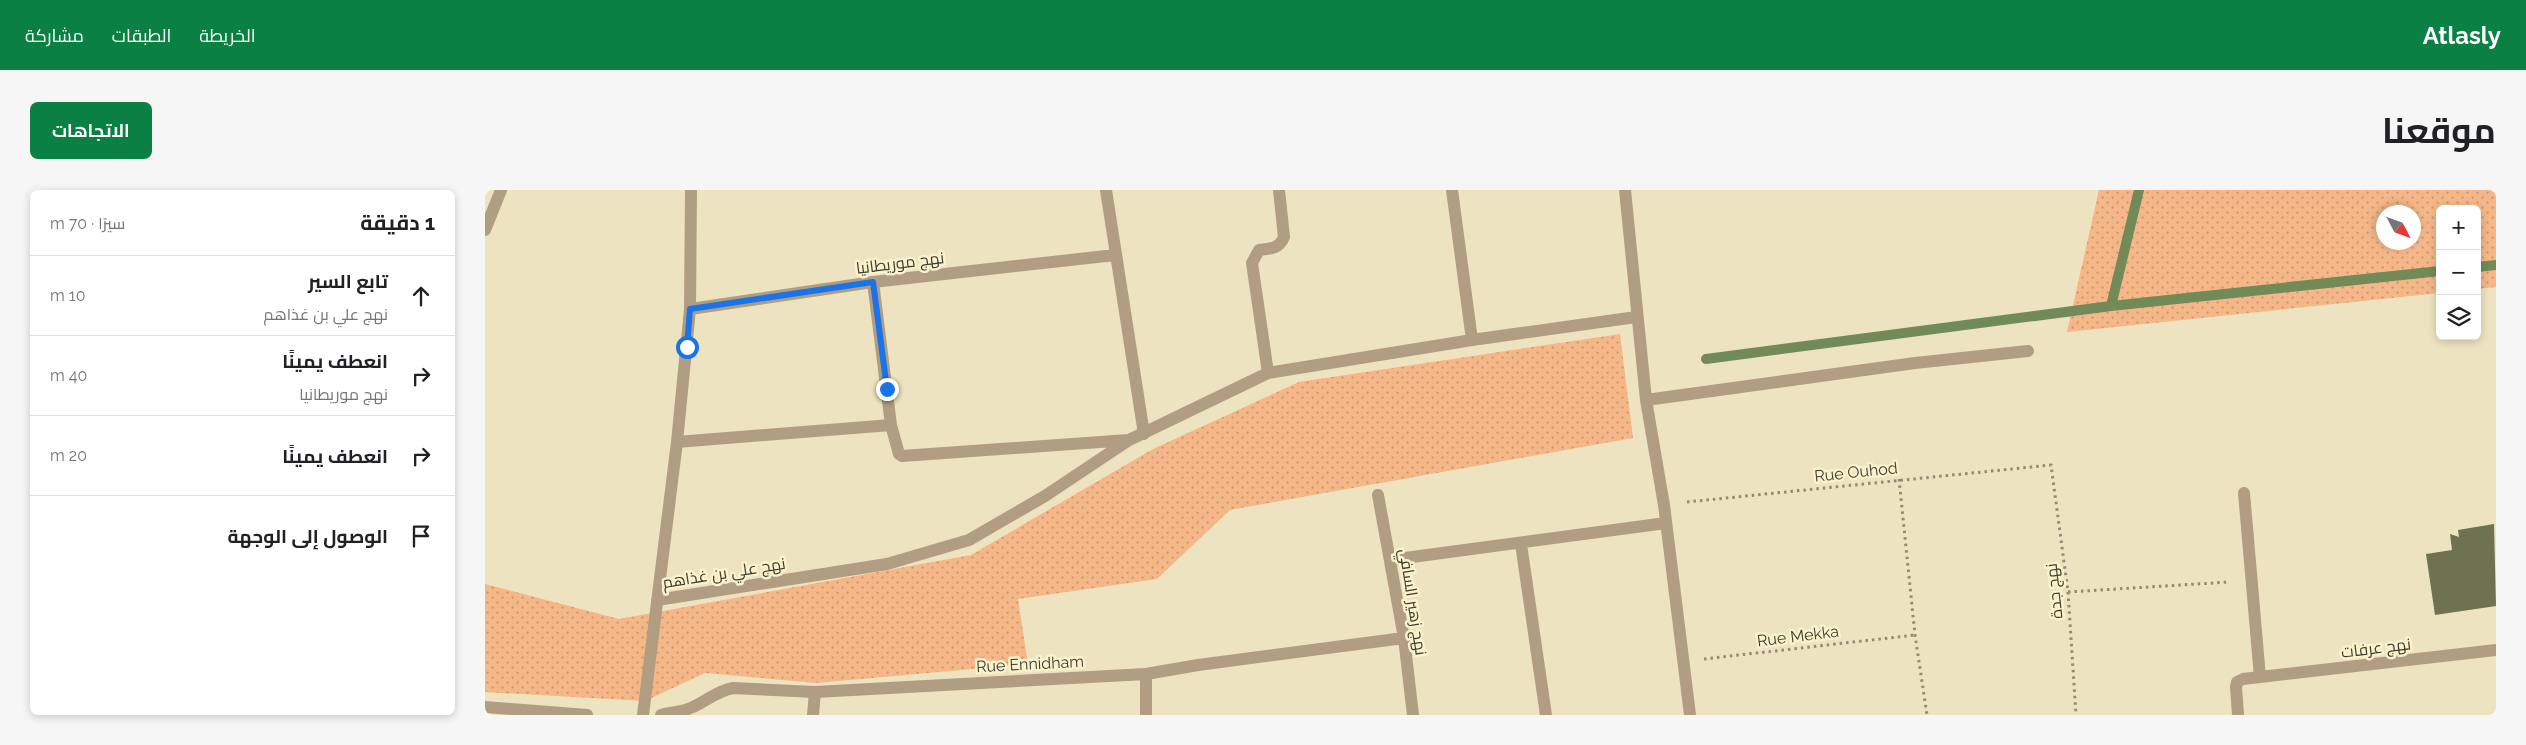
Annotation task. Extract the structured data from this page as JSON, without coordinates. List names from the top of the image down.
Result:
{
  "streets": {
    "street": [
      "نهج موريطانيا",
      "نهج علي بن غذاهم",
      "نهج زهير السافي",
      "نهج عرفات",
      "Rue Ennidham"
    ],
    "path": ["Rue Ouhod", "نهج جدة", "Rue Mekka"]
  },
  "crossings": [
    ["نهج موريطانيا", "نهج علي بن غذاهم"],
    ["Rue Ouhod", "نهج جدة"],
    ["نهج زهير السافي", "Rue Ennidham"]
  ],
  "north": "bottom right",
  "page": {
    "header": "Atlasly",
    "nav": ["الخريطة", "الطبقات", "مشاركة"],
    "title": "موقعنا",
    "buttons": "الاتجاهات",
    "heading": ["1 دقيقة", "سيرًا · 70 m"],
    "map_buttons": ["+", "−"],
    "list": [
      ["تابع السير", "نهج علي بن غذاهم", "10 m"],
      ["انعطف يمينًا", "نهج موريطانيا", "40 m"],
      ["انعطف يمينًا", "20 m"],
      "الوصول إلى الوجهة"
    ]
  }
}
